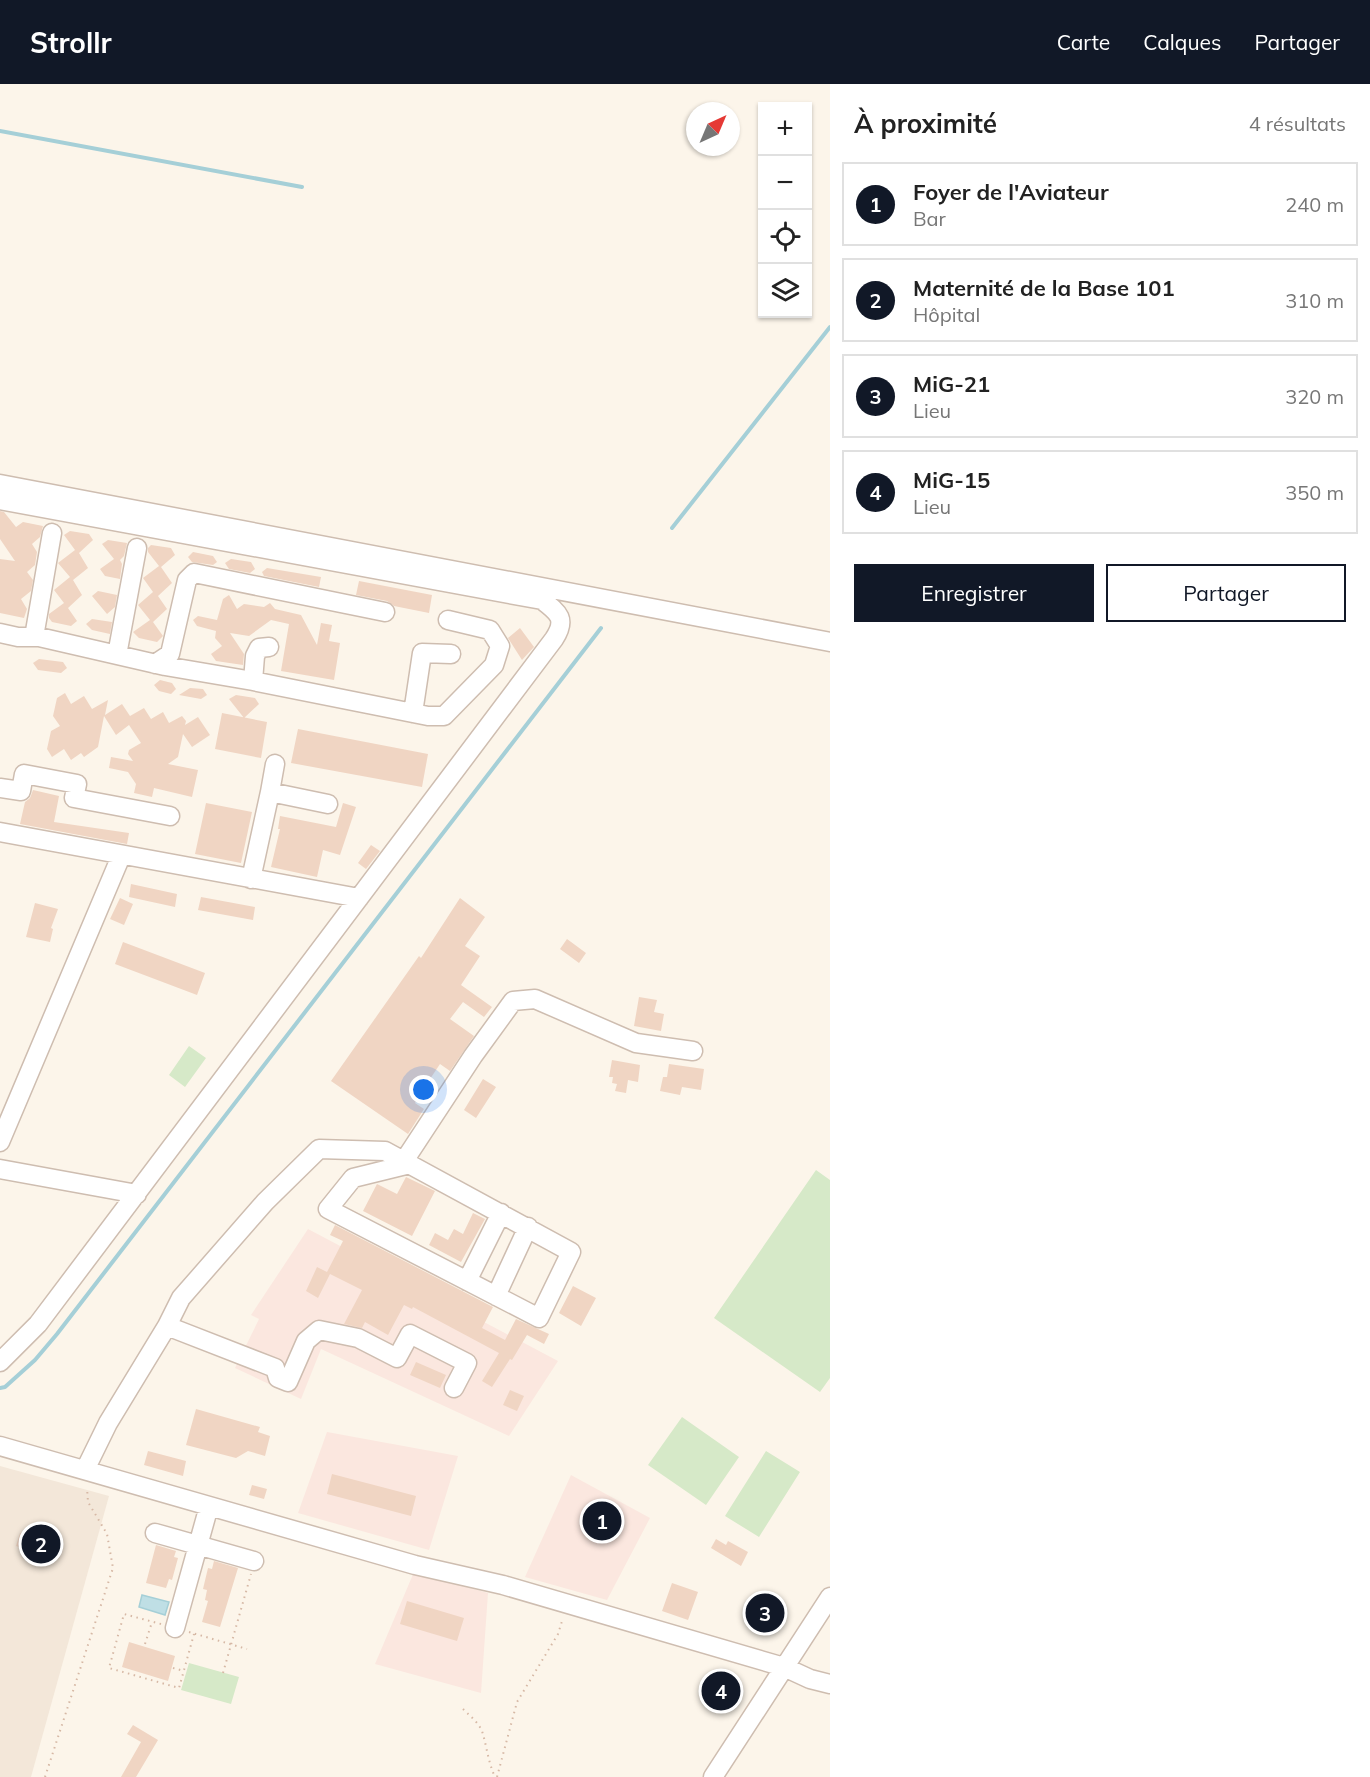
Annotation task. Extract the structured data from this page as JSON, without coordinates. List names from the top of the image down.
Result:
{
  "north": "top right",
  "page": {
    "header": "Strollr",
    "nav": ["Carte", "Calques", "Partager"],
    "heading": ["À proximité", "4 résultats"],
    "map_buttons": ["+", "−"],
    "list": [
      {
        "mark": "1",
        "name": "Foyer de l'Aviateur",
        "note": "Bar",
        "value": "240 m"
      },
      {
        "mark": "2",
        "name": "Maternité de la Base 101",
        "note": "Hôpital",
        "value": "310 m"
      },
      {
        "mark": "3",
        "name": "MiG-21",
        "note": "Lieu",
        "value": "320 m"
      },
      {
        "mark": "4",
        "name": "MiG-15",
        "note": "Lieu",
        "value": "350 m"
      }
    ],
    "buttons": ["Enregistrer", "Partager"],
    "pins": [
      "1",
      "2",
      "3",
      "4"
    ]
  }
}
